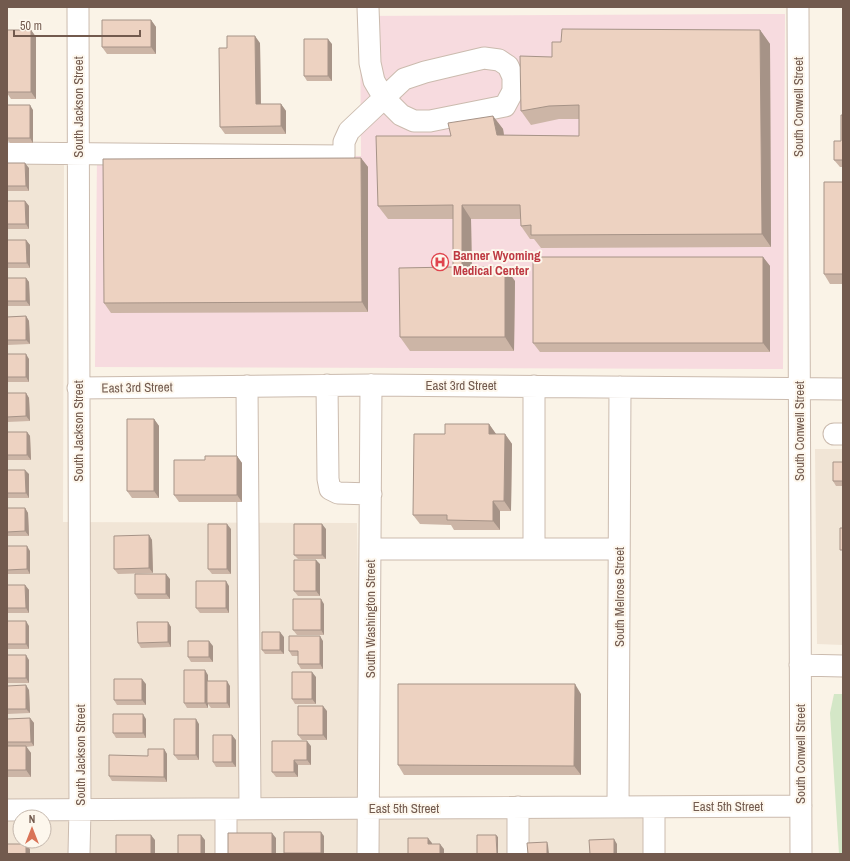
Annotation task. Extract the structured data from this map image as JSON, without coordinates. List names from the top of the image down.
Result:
{
  "streets": {
    "street": [
      "South Jackson Street",
      "South Conwell Street",
      "East 3rd Street",
      "South Melrose Street",
      "South Washington Street",
      "East 5th Street"
    ]
  },
  "crossings": [
    ["South Jackson Street", "East 3rd Street"],
    ["South Jackson Street", "East 5th Street"],
    ["South Conwell Street", "East 3rd Street"],
    ["South Conwell Street", "East 5th Street"],
    ["East 3rd Street", "South Melrose Street"],
    ["East 3rd Street", "South Washington Street"],
    ["South Melrose Street", "East 5th Street"],
    ["South Washington Street", "East 5th Street"]
  ],
  "places": {
    "hospital": ["Banner Wyoming Medical Center"]
  },
  "scale_bar": "50 m",
  "north": "top"
}
